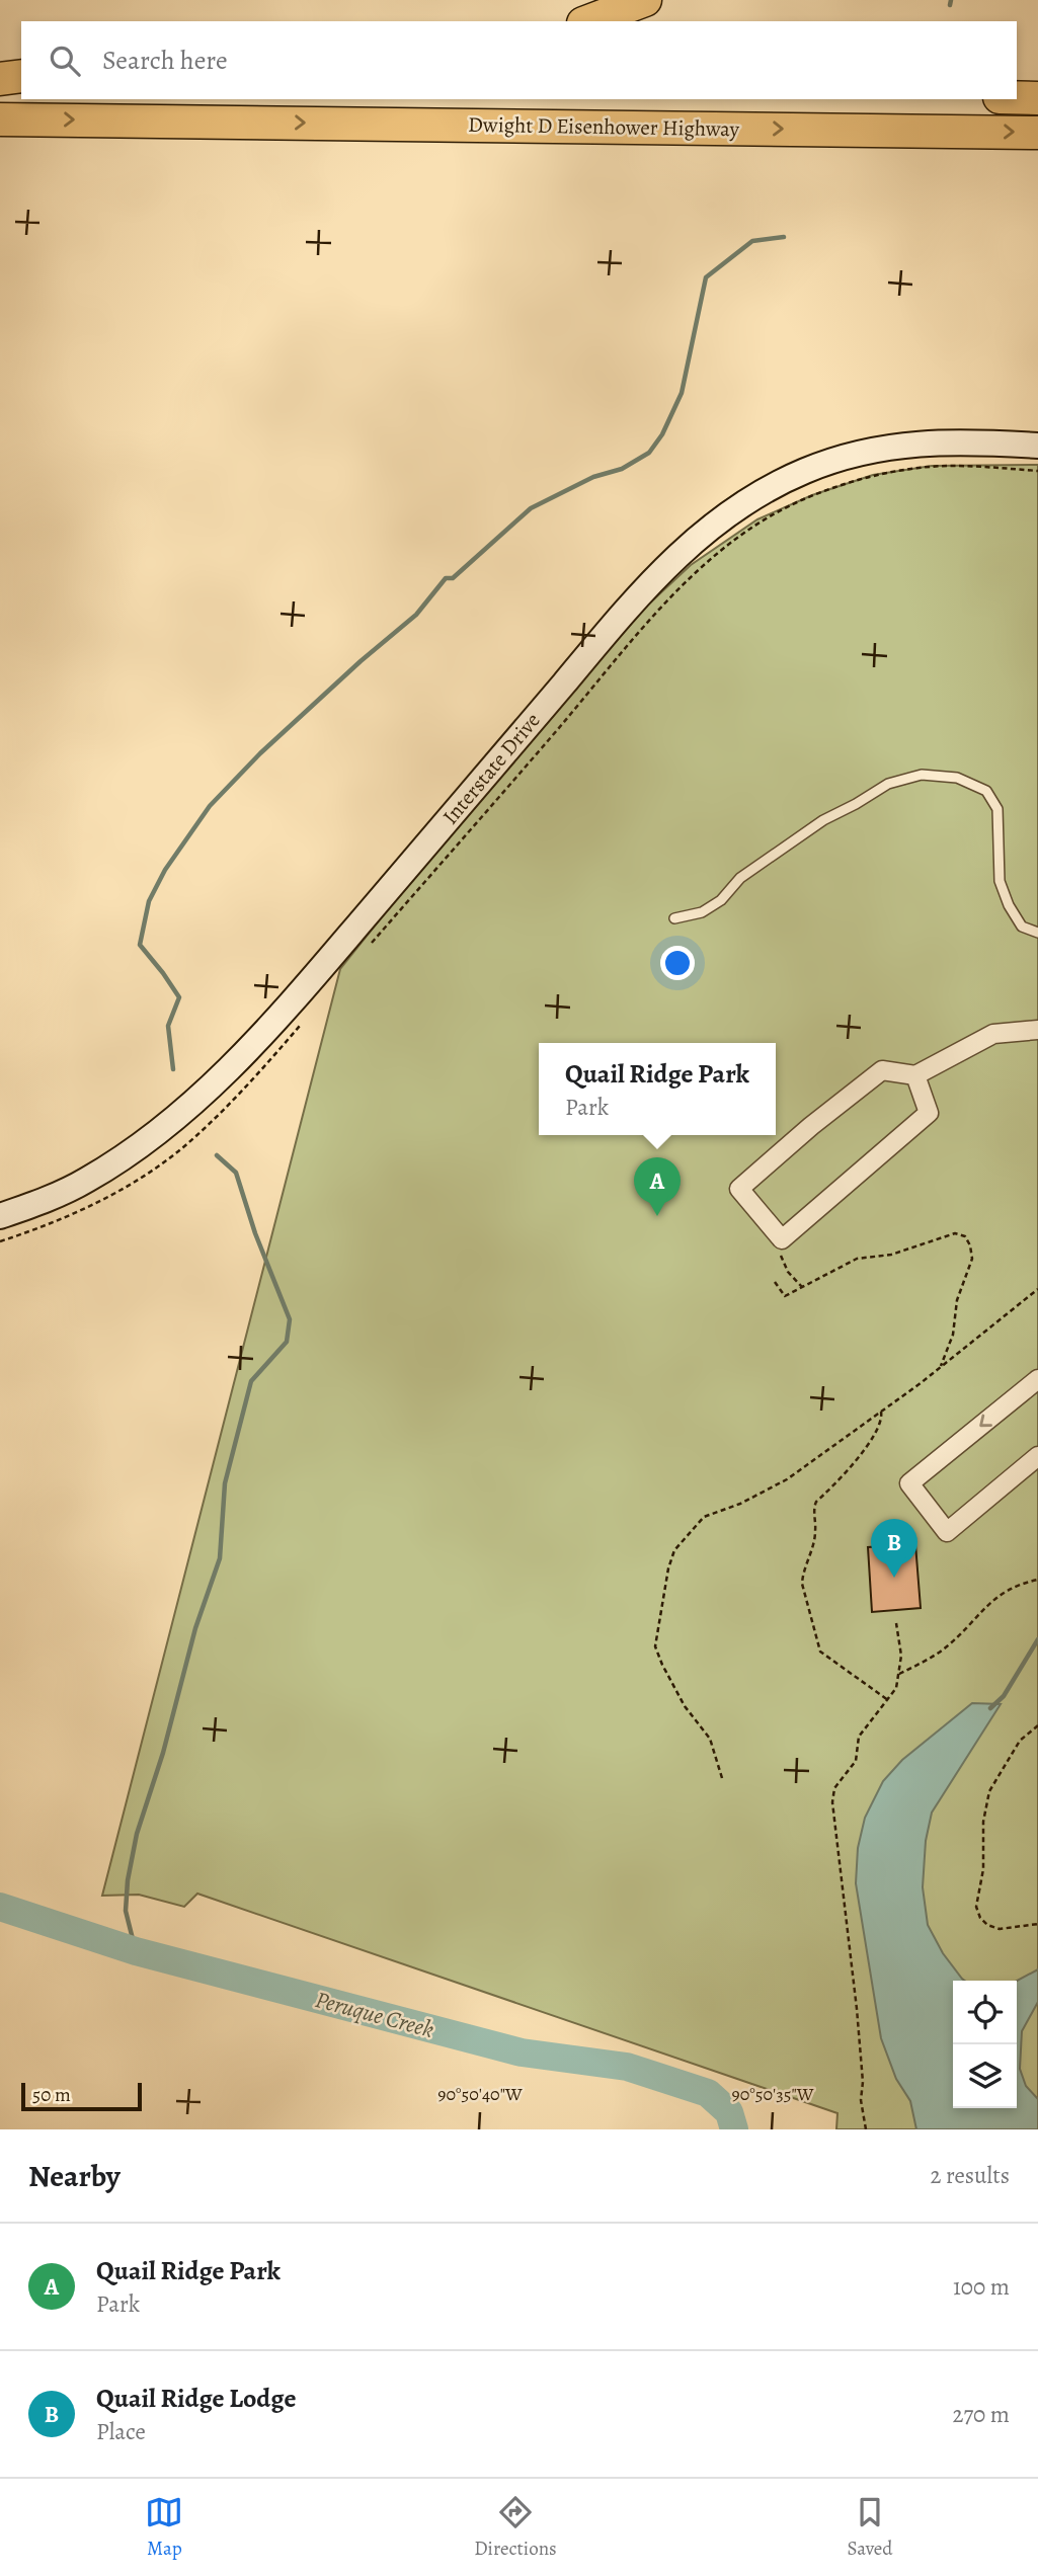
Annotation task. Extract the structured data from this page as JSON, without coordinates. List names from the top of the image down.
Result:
{
  "streets": {
    "highway": ["Dwight D Eisenhower Highway"],
    "main road": ["Interstate Drive"]
  },
  "one_way": ["Dwight D Eisenhower Highway"],
  "water": ["Peruque Creek"],
  "scale_bar": "50 m",
  "page": {
    "search": "Search here",
    "popup": ["Quail Ridge Park", "Park"],
    "pins": ["A", "B"],
    "scale": "50 m",
    "heading": ["Nearby", "2 results"],
    "list": [
      {
        "mark": "A",
        "name": "Quail Ridge Park",
        "note": "Park",
        "value": "100 m"
      },
      {
        "mark": "B",
        "name": "Quail Ridge Lodge",
        "note": "Place",
        "value": "270 m"
      }
    ],
    "nav": ["Map", "Directions", "Saved"]
  },
  "coordinates": ["90°50'40\"W", "90°50'35\"W"]
}
